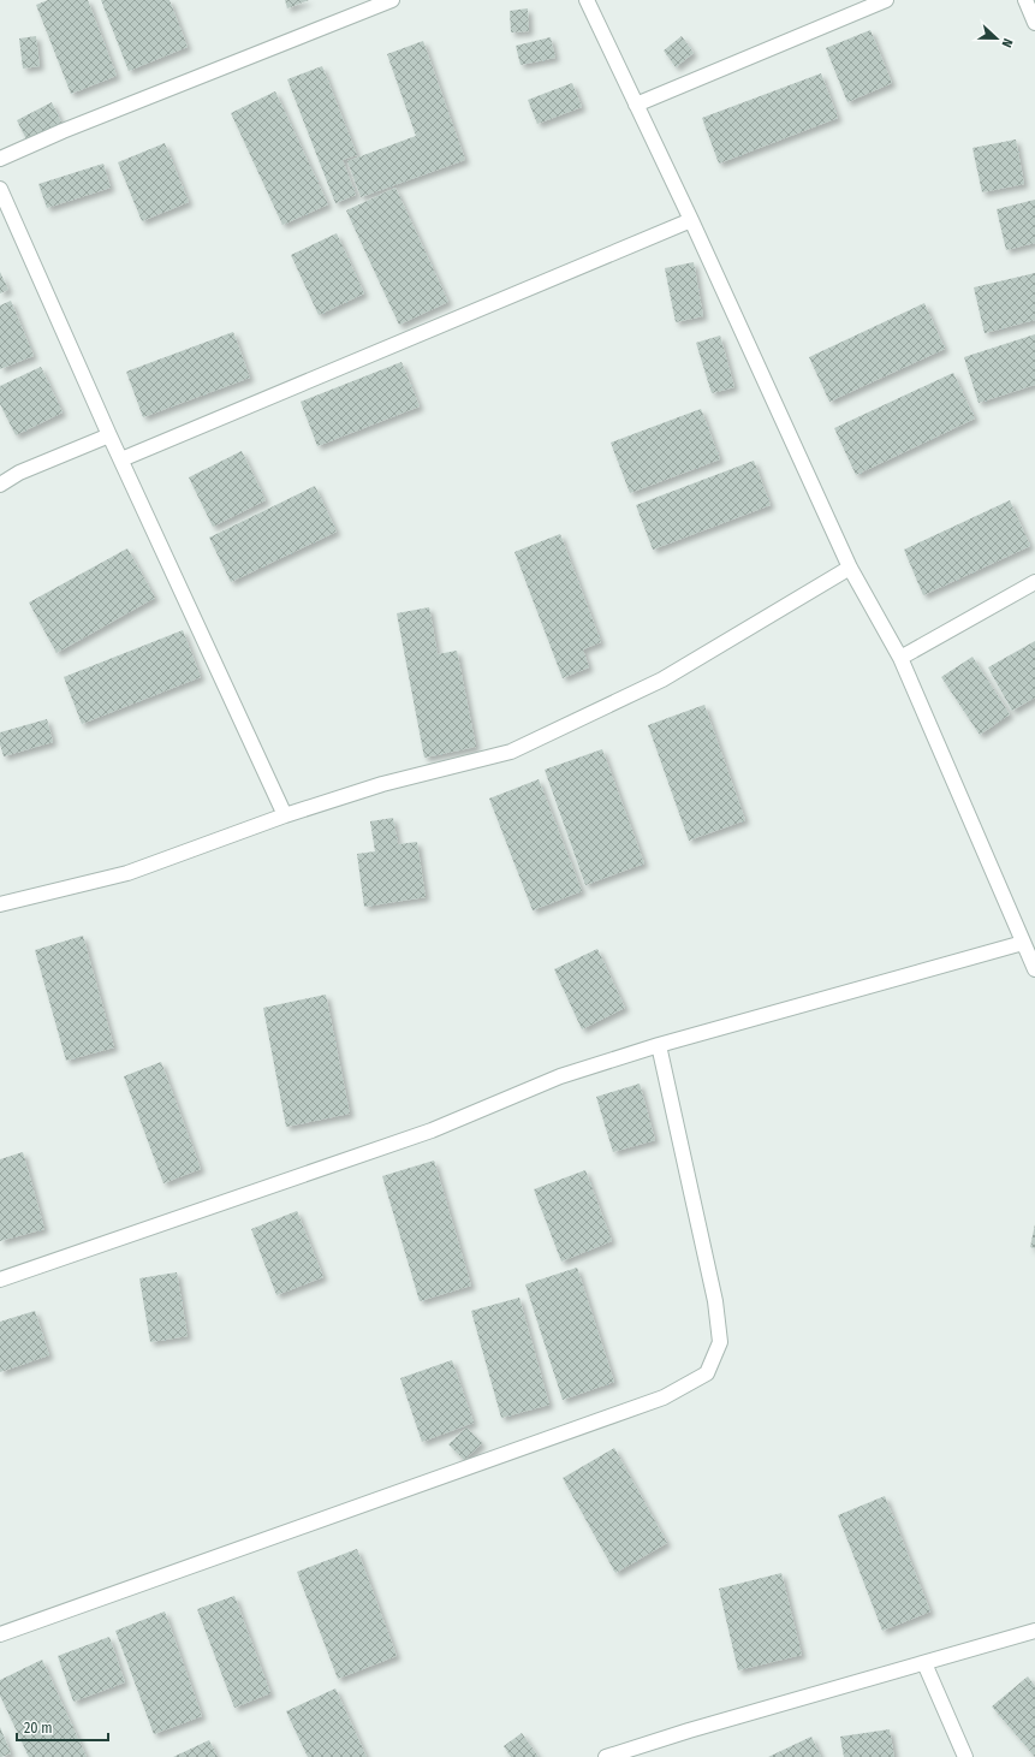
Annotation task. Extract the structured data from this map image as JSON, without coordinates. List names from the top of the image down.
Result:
{
  "scale_bar": "20 m",
  "north": "right"
}
